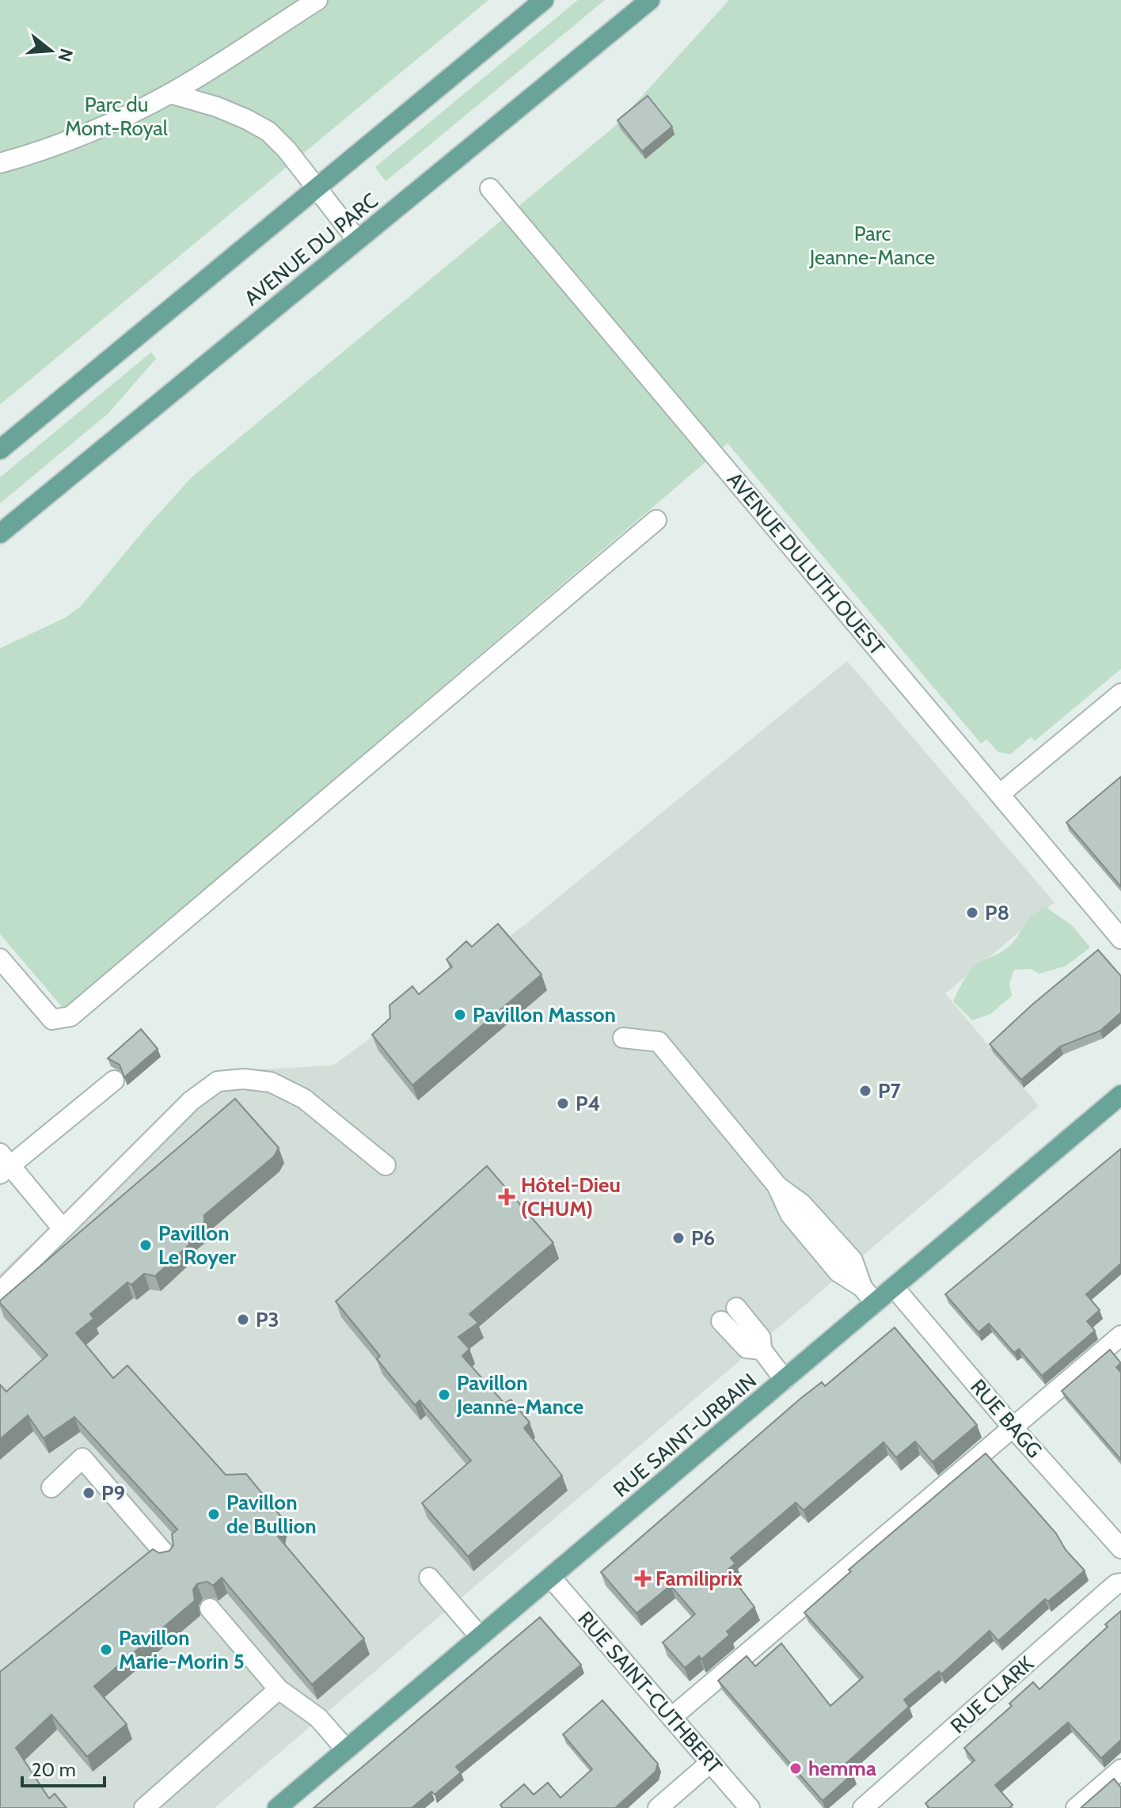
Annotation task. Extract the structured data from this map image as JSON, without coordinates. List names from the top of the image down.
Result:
{
  "streets": {
    "main road": ["AVENUE DU PARC", "RUE SAINT-URBAIN"],
    "street": [
      "AVENUE DULUTH OUEST",
      "RUE BAGG",
      "RUE SAINT-CUTHBERT",
      "RUE CLARK"
    ]
  },
  "crossings": [
    ["RUE BAGG", "RUE SAINT-URBAIN"],
    ["RUE SAINT-URBAIN", "RUE SAINT-CUTHBERT"]
  ],
  "parks": ["Parc du Mont-Royal", "Parc Jeanne-Mance"],
  "places": {
    "other": [
      "P8",
      "Pavillon Masson",
      "P7",
      "P4",
      "P6",
      "Pavillon Le Royer",
      "P3",
      "Pavillon Jeanne-Mance",
      "P9",
      "Pavillon de Bullion",
      "Pavillon Marie-Morin 5",
      "hemma"
    ],
    "health": ["Hôtel-Dieu (CHUM)", "Familiprix"]
  },
  "scale_bar": "20 m",
  "north": "right"
}
